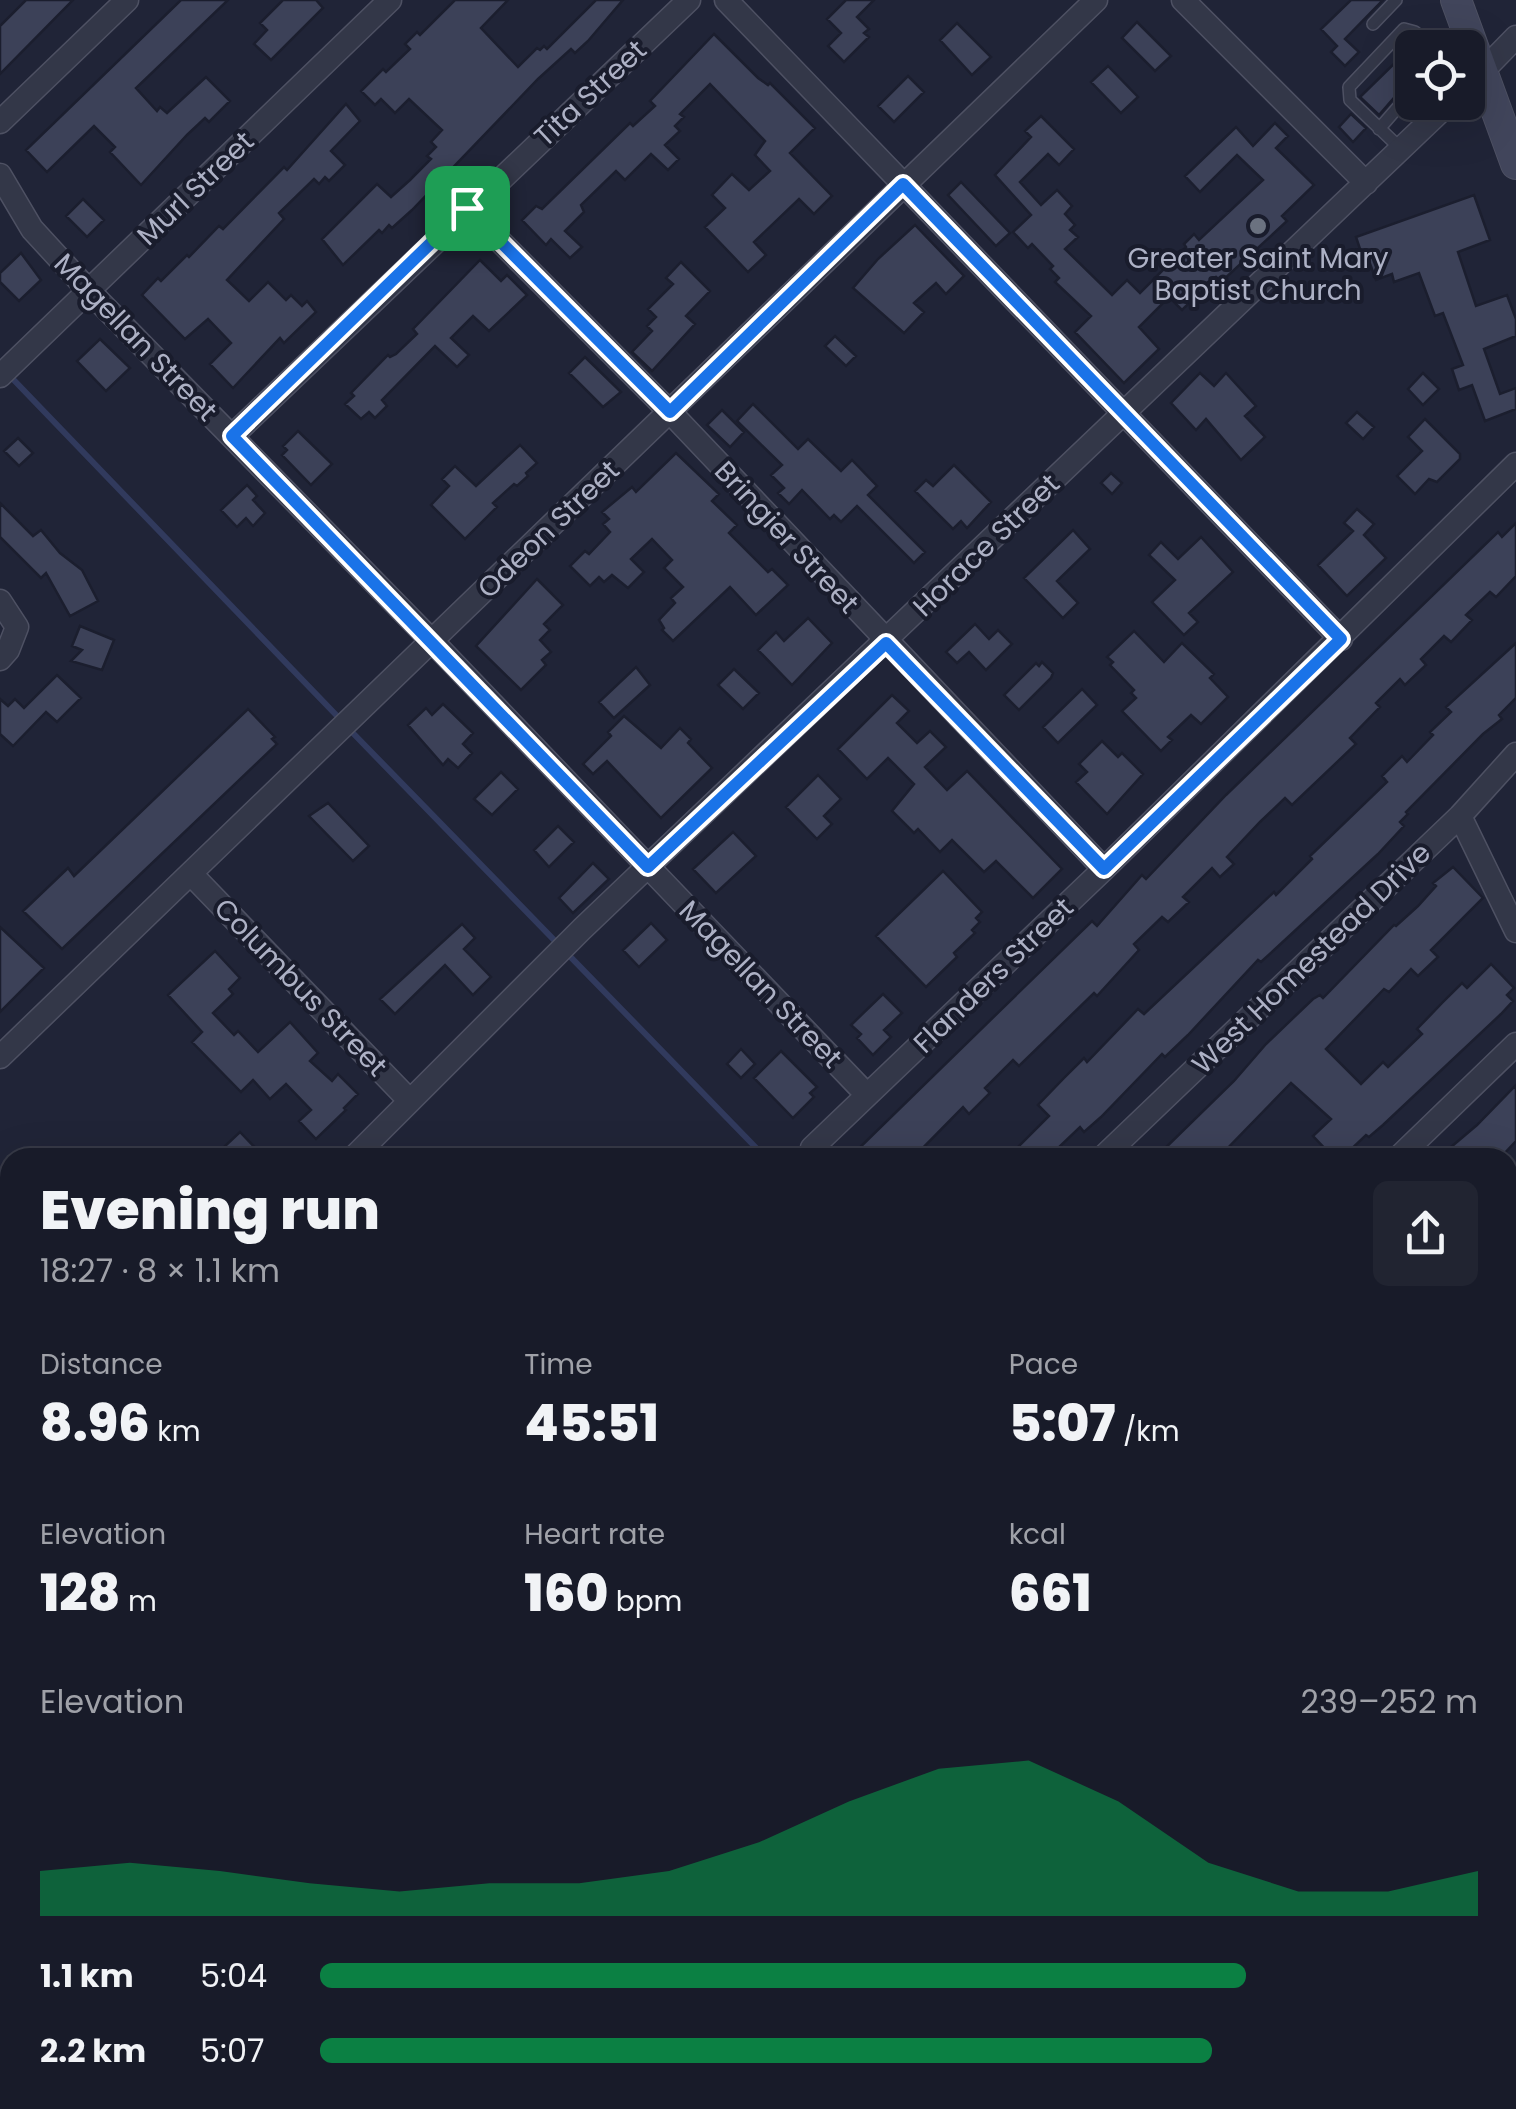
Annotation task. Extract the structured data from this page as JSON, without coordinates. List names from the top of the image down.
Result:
{
  "streets": {
    "street": [
      "Tita Street",
      "Murl Street",
      "Magellan Street",
      "Odeon Street",
      "Bringier Street",
      "Horace Street",
      "West Homestead Drive",
      "Flanders Street",
      "Columbus Street"
    ]
  },
  "crossings": [
    ["Tita Street", "Magellan Street"],
    ["Tita Street", "Bringier Street"],
    ["Murl Street", "Magellan Street"],
    ["Magellan Street", "Odeon Street"],
    ["Magellan Street", "Horace Street"],
    ["Magellan Street", "Flanders Street"],
    ["Odeon Street", "Bringier Street"],
    ["Odeon Street", "Columbus Street"],
    ["Bringier Street", "Horace Street"],
    ["Bringier Street", "Flanders Street"],
    ["Horace Street", "Columbus Street"]
  ],
  "places": ["Greater Saint Mary Baptist Church"],
  "page": {
    "heading": ["Evening run", "18:27 · 8 × 1.1 km"],
    "stats": [
      ["Distance", "8.96 km"],
      ["Time", "45:51"],
      ["Pace", "5:07 /km"],
      ["Elevation", "128 m"],
      ["Heart rate", "160 bpm"],
      ["kcal", "661"]
    ],
    "chart": ["Elevation", "239–252 m"],
    "list": [
      {
        "name": "1.1 km",
        "note": "5:04"
      },
      {
        "name": "2.2 km",
        "note": "5:07"
      }
    ]
  }
}
